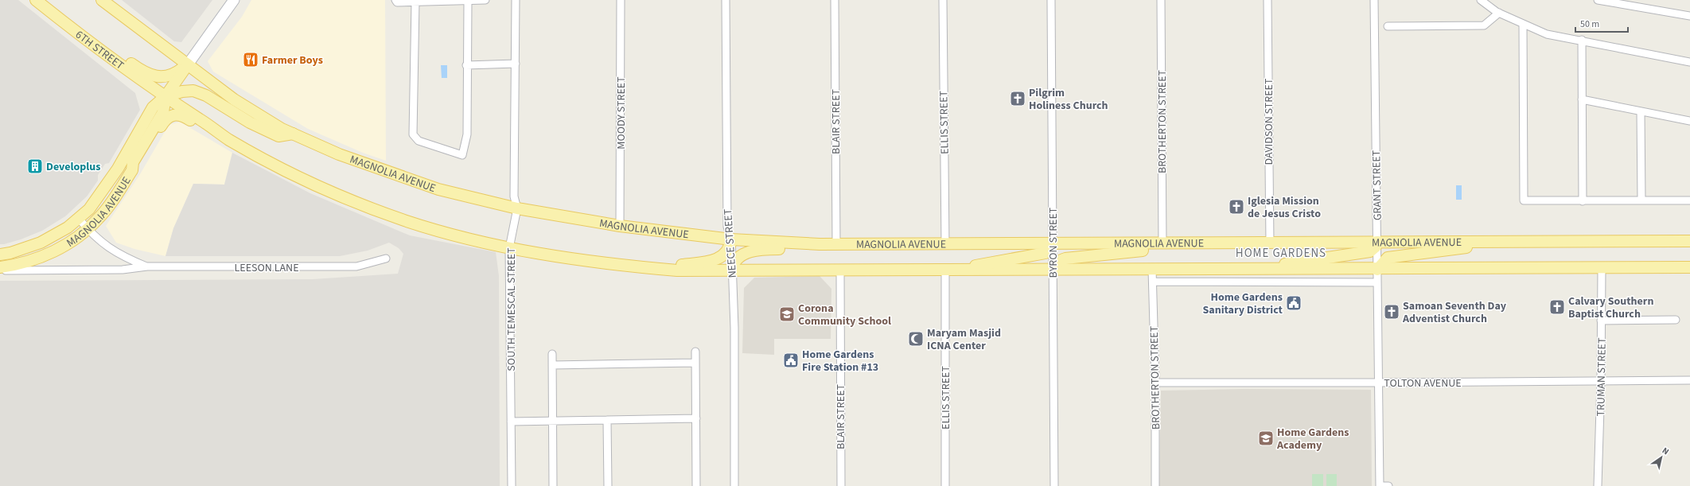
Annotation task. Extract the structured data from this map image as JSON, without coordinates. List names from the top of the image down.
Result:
{
  "streets": {
    "main road": ["6TH STREET", "MAGNOLIA AVENUE"],
    "street": [
      "MOODY STREET",
      "BLAIR STREET",
      "BROTHERTON STREET",
      "DAVIDSON STREET",
      "ELLIS STREET",
      "GRANT STREET",
      "BYRON STREET",
      "NEECE STREET",
      "LEESON LANE",
      "SOUTH TEMESCAL STREET",
      "TRUMAN STREET",
      "TOLTON AVENUE"
    ]
  },
  "crossings": [
    ["6TH STREET", "MAGNOLIA AVENUE"],
    ["MOODY STREET", "MAGNOLIA AVENUE"],
    ["BLAIR STREET", "MAGNOLIA AVENUE"],
    ["BROTHERTON STREET", "MAGNOLIA AVENUE"],
    ["BROTHERTON STREET", "TOLTON AVENUE"],
    ["DAVIDSON STREET", "MAGNOLIA AVENUE"],
    ["ELLIS STREET", "MAGNOLIA AVENUE"],
    ["MAGNOLIA AVENUE", "GRANT STREET"],
    ["MAGNOLIA AVENUE", "BYRON STREET"],
    ["MAGNOLIA AVENUE", "NEECE STREET"],
    ["MAGNOLIA AVENUE", "LEESON LANE"],
    ["MAGNOLIA AVENUE", "SOUTH TEMESCAL STREET"],
    ["GRANT STREET", "TOLTON AVENUE"],
    ["TRUMAN STREET", "TOLTON AVENUE"]
  ],
  "districts": ["HOME GARDENS"],
  "places": {
    "restaurant": ["Farmer Boys"],
    "church": [
      "Pilgrim Holiness Church",
      "Iglesia Mission de Jesus Cristo",
      "Calvary Southern Baptist Church",
      "Samoan Seventh Day Adventist Church"
    ],
    "building": ["Developlus"],
    "public building": ["Home Gardens Sanitary District", "Home Gardens Fire Station #13"],
    "school or university": ["Corona Community School", "Home Gardens Academy"],
    "mosque": ["Maryam Masjid ICNA Center"]
  },
  "scale_bar": "50 m",
  "north": "top right"
}
